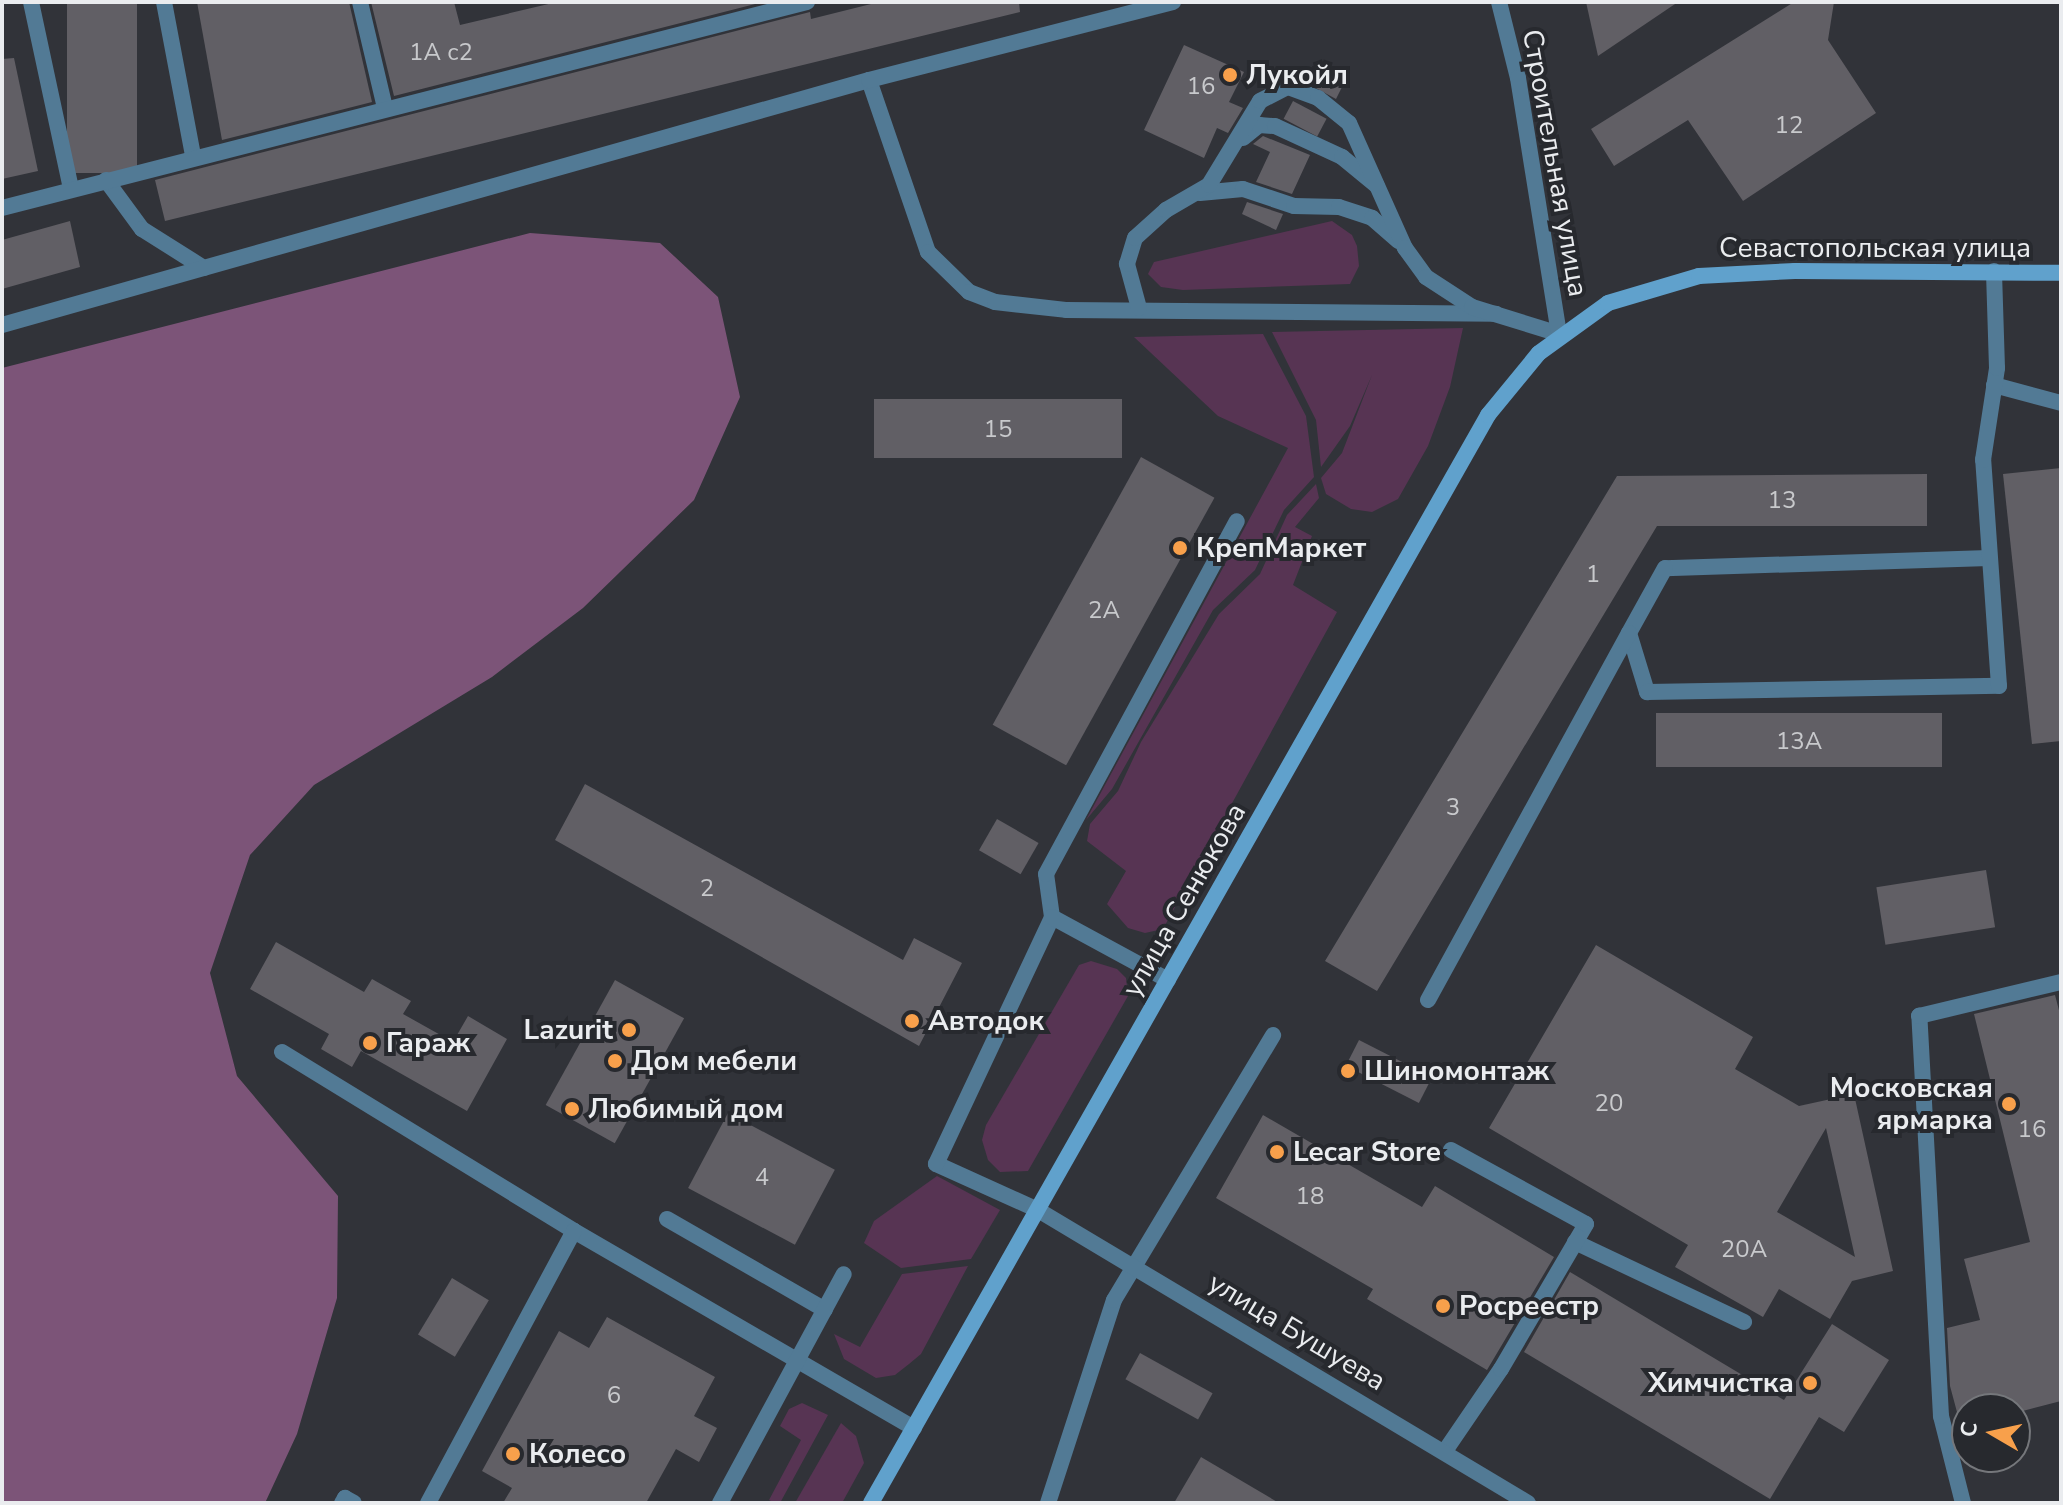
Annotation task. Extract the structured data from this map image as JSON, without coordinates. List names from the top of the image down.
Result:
{
  "streets": {
    "main road": ["Севастопольская улица", "улица Сенюкова"],
    "street": ["Строительная улица", "улица Бушуева"]
  },
  "crossings": [
    ["Строительная улица", "Севастопольская улица"],
    ["Строительная улица", "улица Сенюкова"],
    ["Севастопольская улица", "улица Сенюкова"],
    ["улица Сенюкова", "улица Бушуева"]
  ],
  "places": [
    "Лукойл",
    "КрепМаркет",
    "Автодок",
    "Lazurit",
    "Гараж",
    "Дом мебели",
    "Шиномонтаж",
    "Московская ярмарка",
    "Любимый дом",
    "Lecar Store",
    "Росреестр",
    "Химчистка",
    "Колесо"
  ],
  "house_numbers": [
    "1А с2",
    "16",
    "12",
    "15",
    "13",
    "1",
    "2А",
    "13А",
    "3",
    "2",
    "20",
    "16",
    "4",
    "18",
    "20А",
    "6"
  ],
  "north": "left"
}
